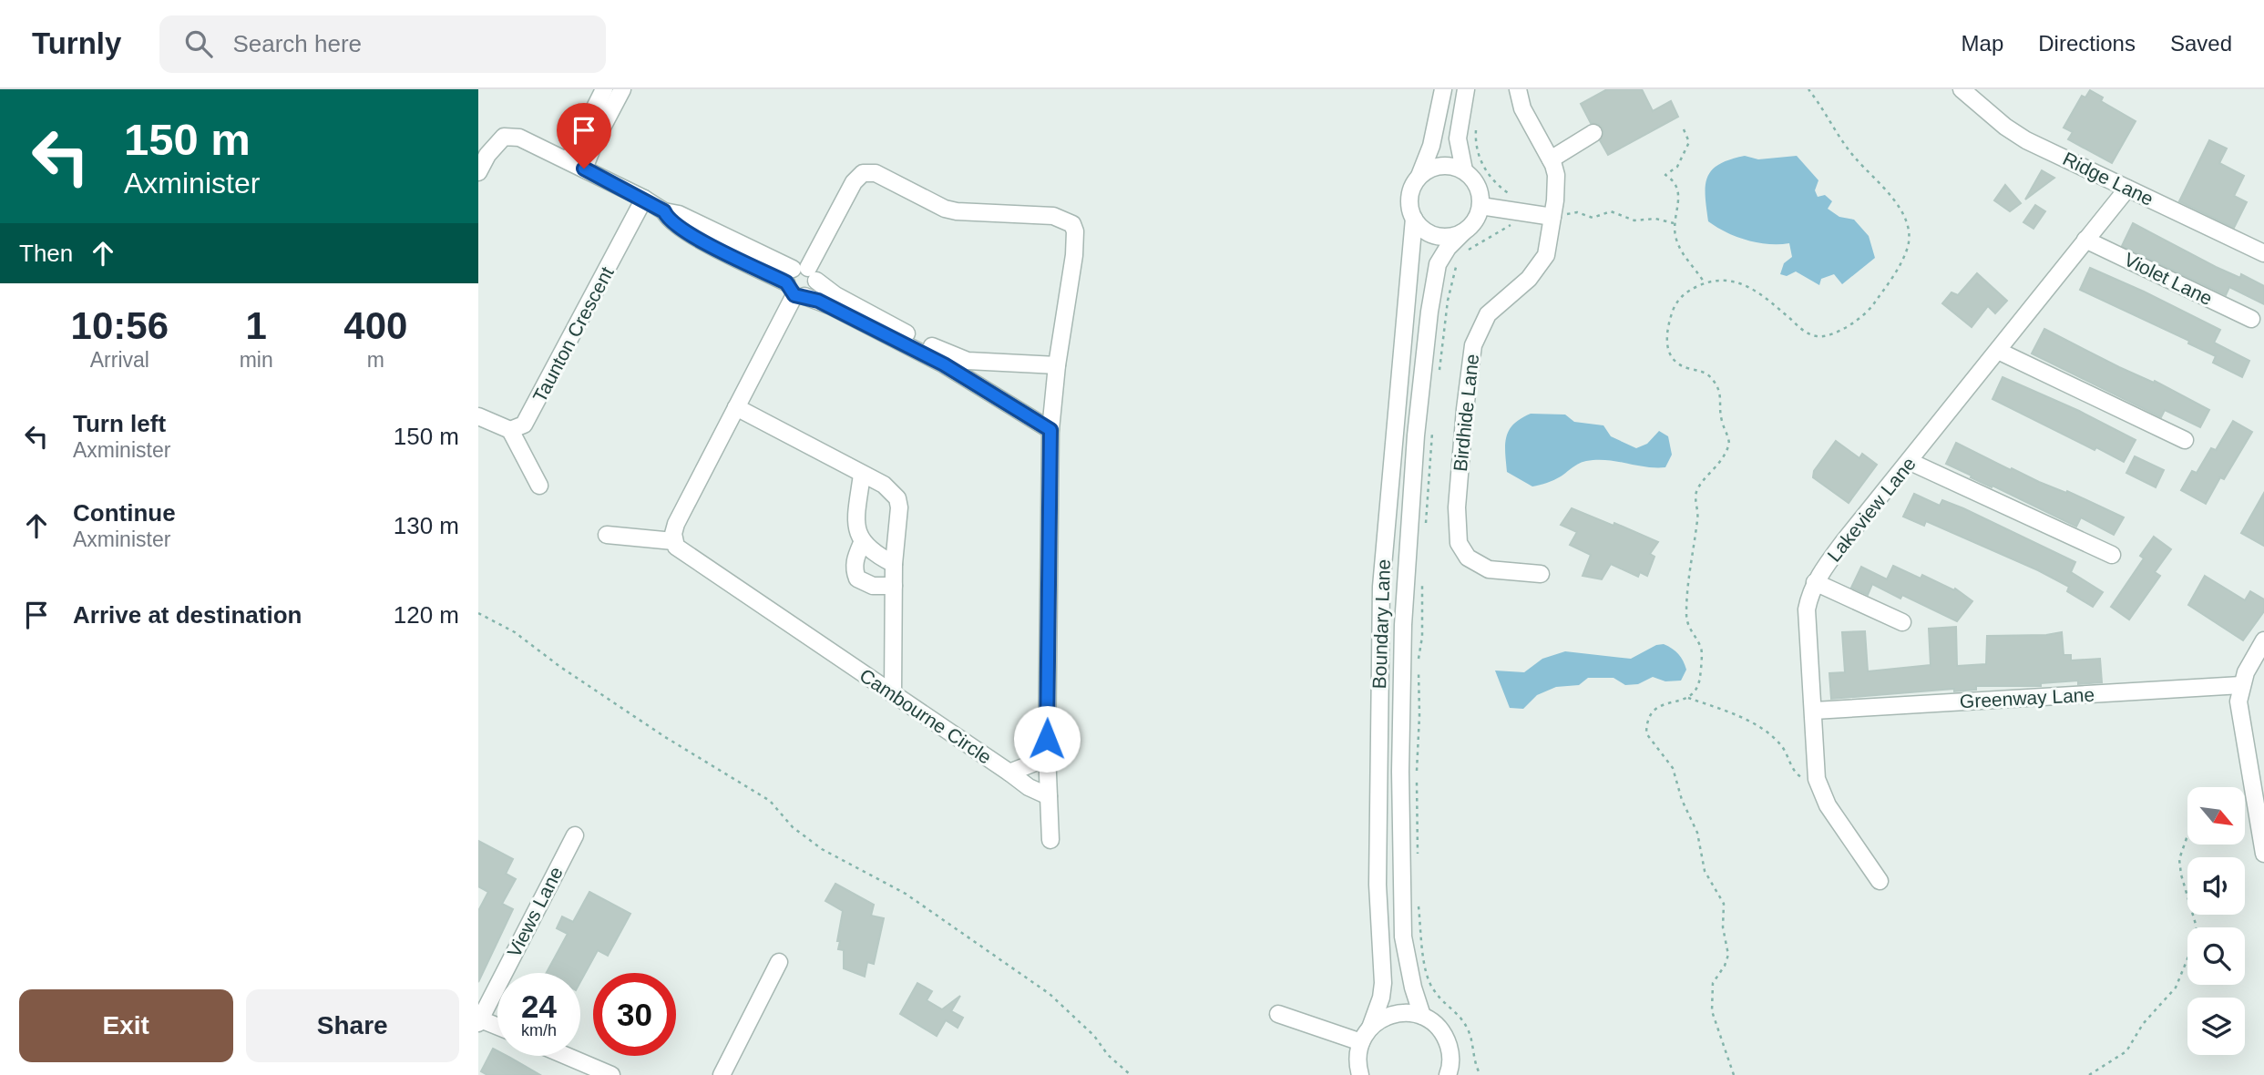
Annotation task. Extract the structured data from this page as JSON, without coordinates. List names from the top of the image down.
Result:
{
  "streets": {
    "street": [
      "Ridge Lane",
      "Violet Lane",
      "Taunton Crescent",
      "Birdhide Lane",
      "Lakeview Lane",
      "Boundary Lane",
      "Greenway Lane",
      "Cambourne Circle",
      "Views Lane"
    ]
  },
  "crossings": [
    ["Ridge Lane", "Lakeview Lane"],
    ["Violet Lane", "Lakeview Lane"],
    ["Lakeview Lane", "Greenway Lane"]
  ],
  "north": "bottom right",
  "page": {
    "header": "Turnly",
    "search": "Search here",
    "nav": ["Map", "Directions", "Saved"],
    "turn": ["150 m", "Axminister"],
    "then": "Then",
    "eta": [
      "10:56",
      "Arrival",
      "1",
      "min",
      "400",
      "m"
    ],
    "list": [
      {
        "name": "Turn left",
        "note": "Axminister",
        "value": "150 m"
      },
      {
        "name": "Continue",
        "note": "Axminister",
        "value": "130 m"
      },
      {
        "name": "Arrive at destination",
        "value": "120 m"
      }
    ],
    "speed": "24 km/h",
    "limit": "30",
    "buttons": ["Exit", "Share"]
  }
}
